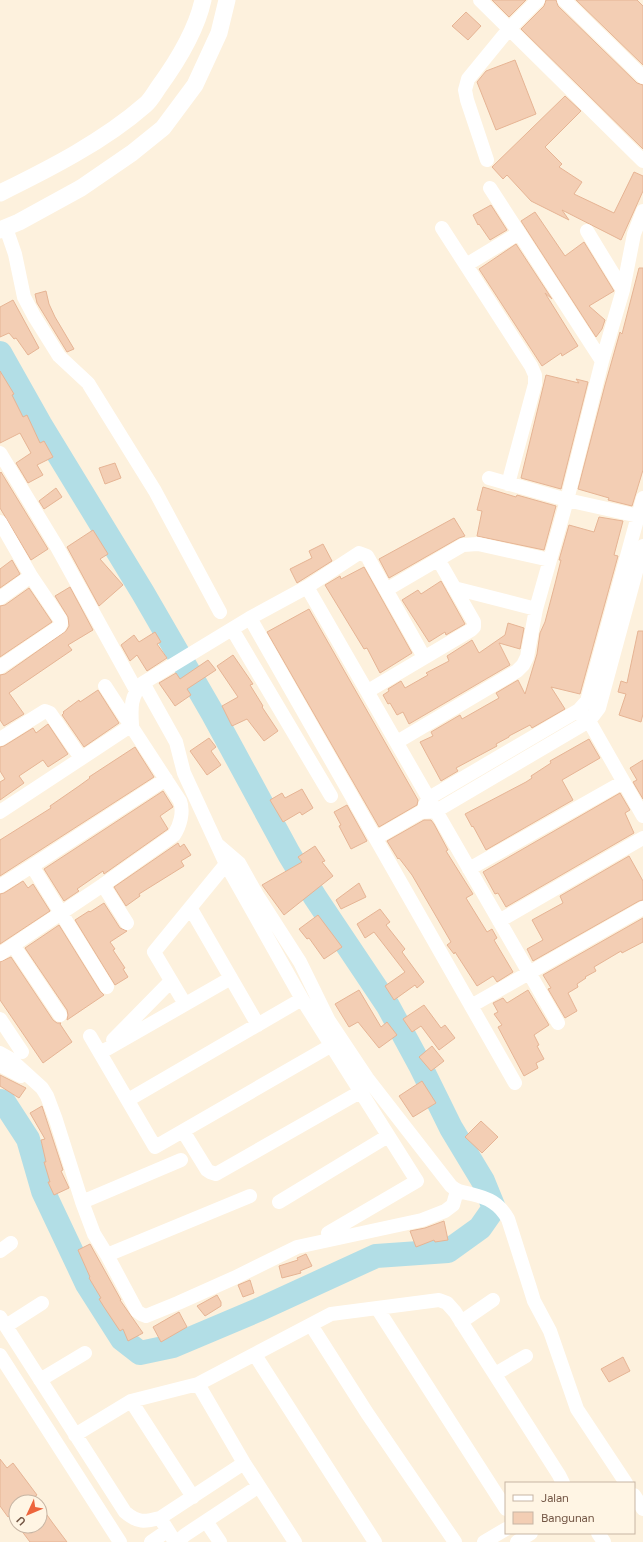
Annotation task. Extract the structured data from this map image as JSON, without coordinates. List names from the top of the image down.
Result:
{
  "legend": ["Jalan", "Bangunan"],
  "north": "bottom left"
}
